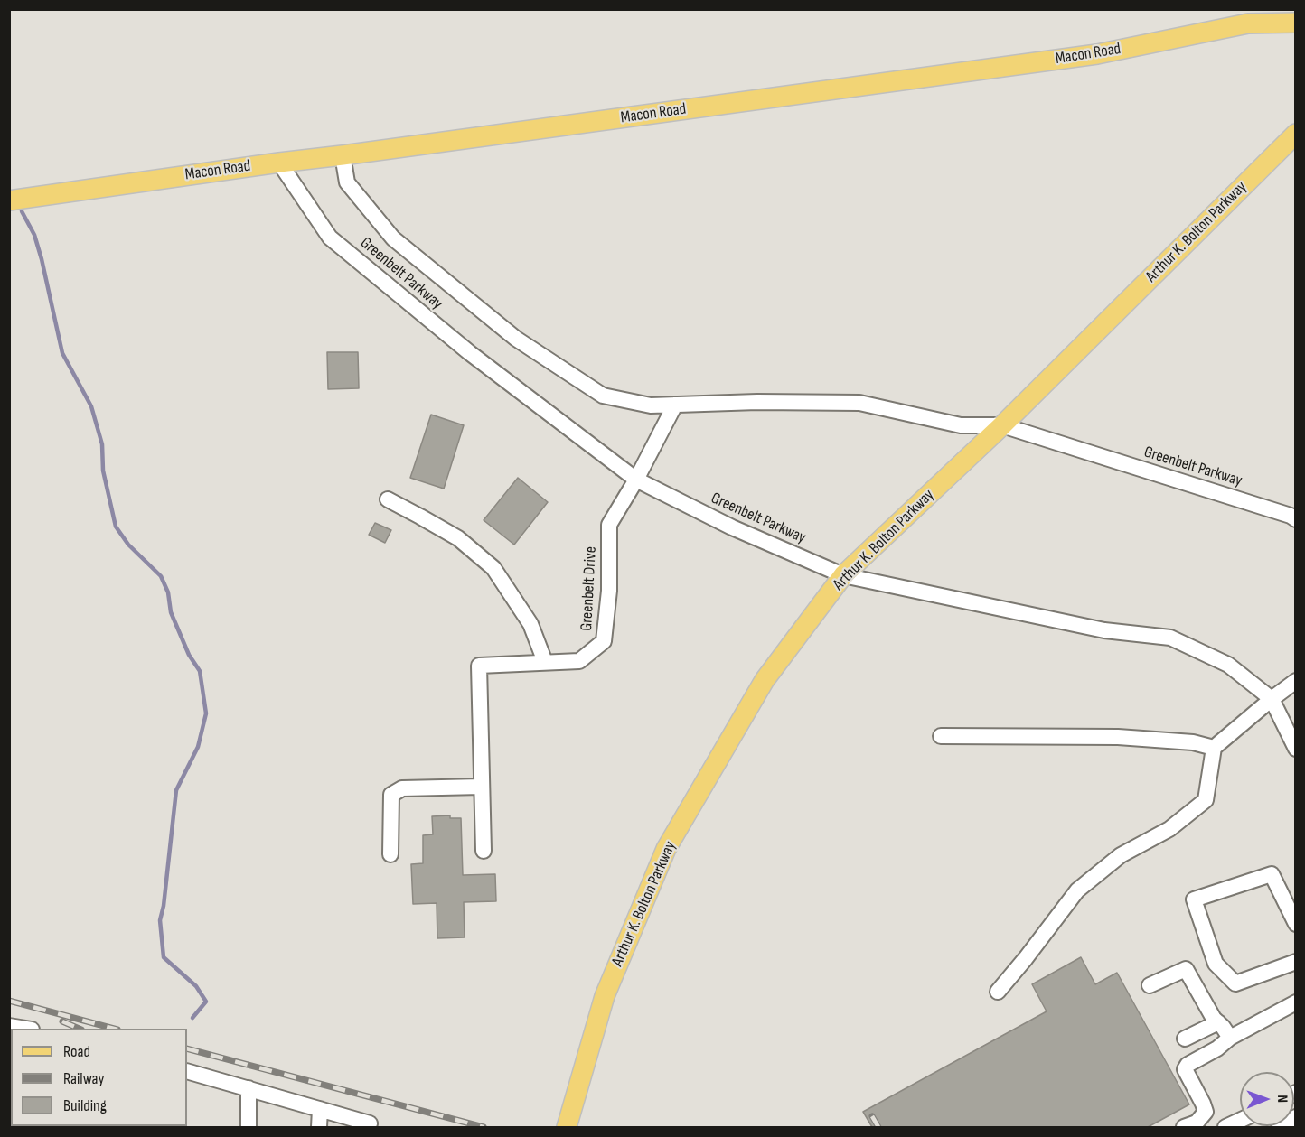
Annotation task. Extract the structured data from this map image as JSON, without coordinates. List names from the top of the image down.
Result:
{
  "streets": {
    "main road": ["Macon Road", "Arthur K. Bolton Parkway"],
    "street": ["Greenbelt Parkway", "Greenbelt Drive"]
  },
  "crossings": [
    ["Macon Road", "Greenbelt Parkway"],
    ["Arthur K. Bolton Parkway", "Greenbelt Parkway"],
    ["Greenbelt Parkway", "Greenbelt Drive"]
  ],
  "legend": ["Road", "Railway", "Building"],
  "north": "right"
}
